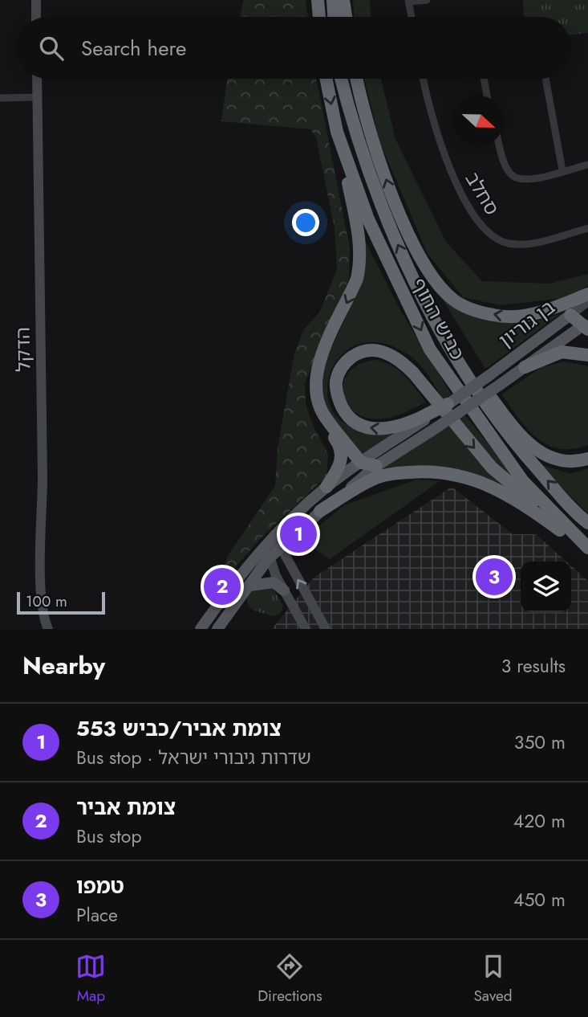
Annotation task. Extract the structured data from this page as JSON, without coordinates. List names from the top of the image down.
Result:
{
  "streets": {
    "highway": ["כביש החוף"],
    "main road": ["בן גוריון"],
    "street": ["סחלב", "הדקל"]
  },
  "scale_bar": "100 m",
  "north": "right",
  "page": {
    "search": "Search here",
    "pins": ["1", "3", "2"],
    "scale": "100 m",
    "heading": ["Nearby", "3 results"],
    "list": [
      {
        "mark": "1",
        "name": "צומת אביר/כביש 553",
        "note": "Bus stop · שדרות גיבורי ישראל",
        "value": "350 m"
      },
      {
        "mark": "2",
        "name": "צומת אביר",
        "note": "Bus stop",
        "value": "420 m"
      },
      {
        "mark": "3",
        "name": "טמפו",
        "note": "Place",
        "value": "450 m"
      }
    ],
    "nav": ["Map", "Directions", "Saved"]
  }
}
